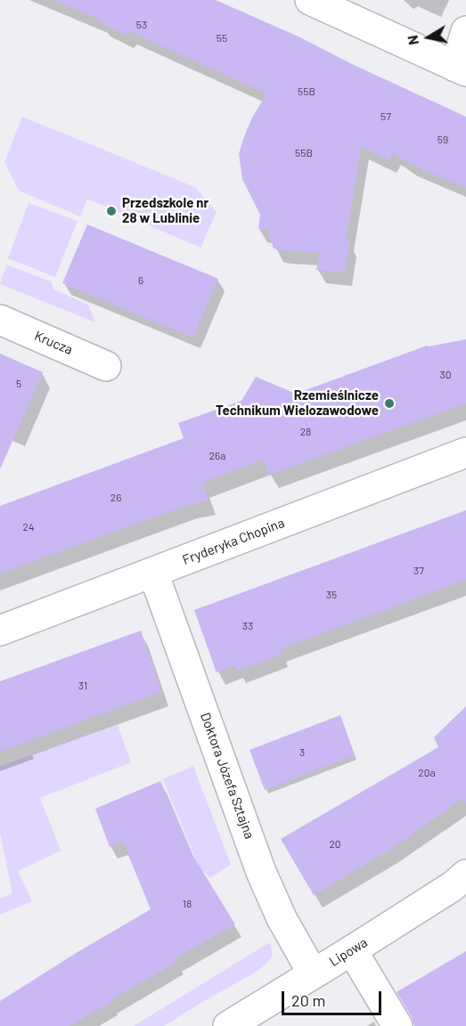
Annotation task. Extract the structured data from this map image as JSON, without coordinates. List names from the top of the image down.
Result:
{
  "streets": {
    "street": [
      "Krucza",
      "Fryderyka Chopina",
      "Doktora Józefa Sztajna",
      "Lipowa"
    ]
  },
  "crossings": [
    ["Fryderyka Chopina", "Doktora Józefa Sztajna"],
    ["Doktora Józefa Sztajna", "Lipowa"]
  ],
  "places": ["Przedszkole nr 28 w Lublinie", "Rzemieślnicze Technikum Wielozawodowe"],
  "house_numbers": [
    "53",
    "55",
    "55B",
    "57",
    "59",
    "55B",
    "6",
    "30",
    "5",
    "28",
    "26a",
    "26",
    "24",
    "37",
    "35",
    "33",
    "31",
    "3",
    "20a",
    "20",
    "18"
  ],
  "scale_bar": "20 m",
  "north": "left"
}
